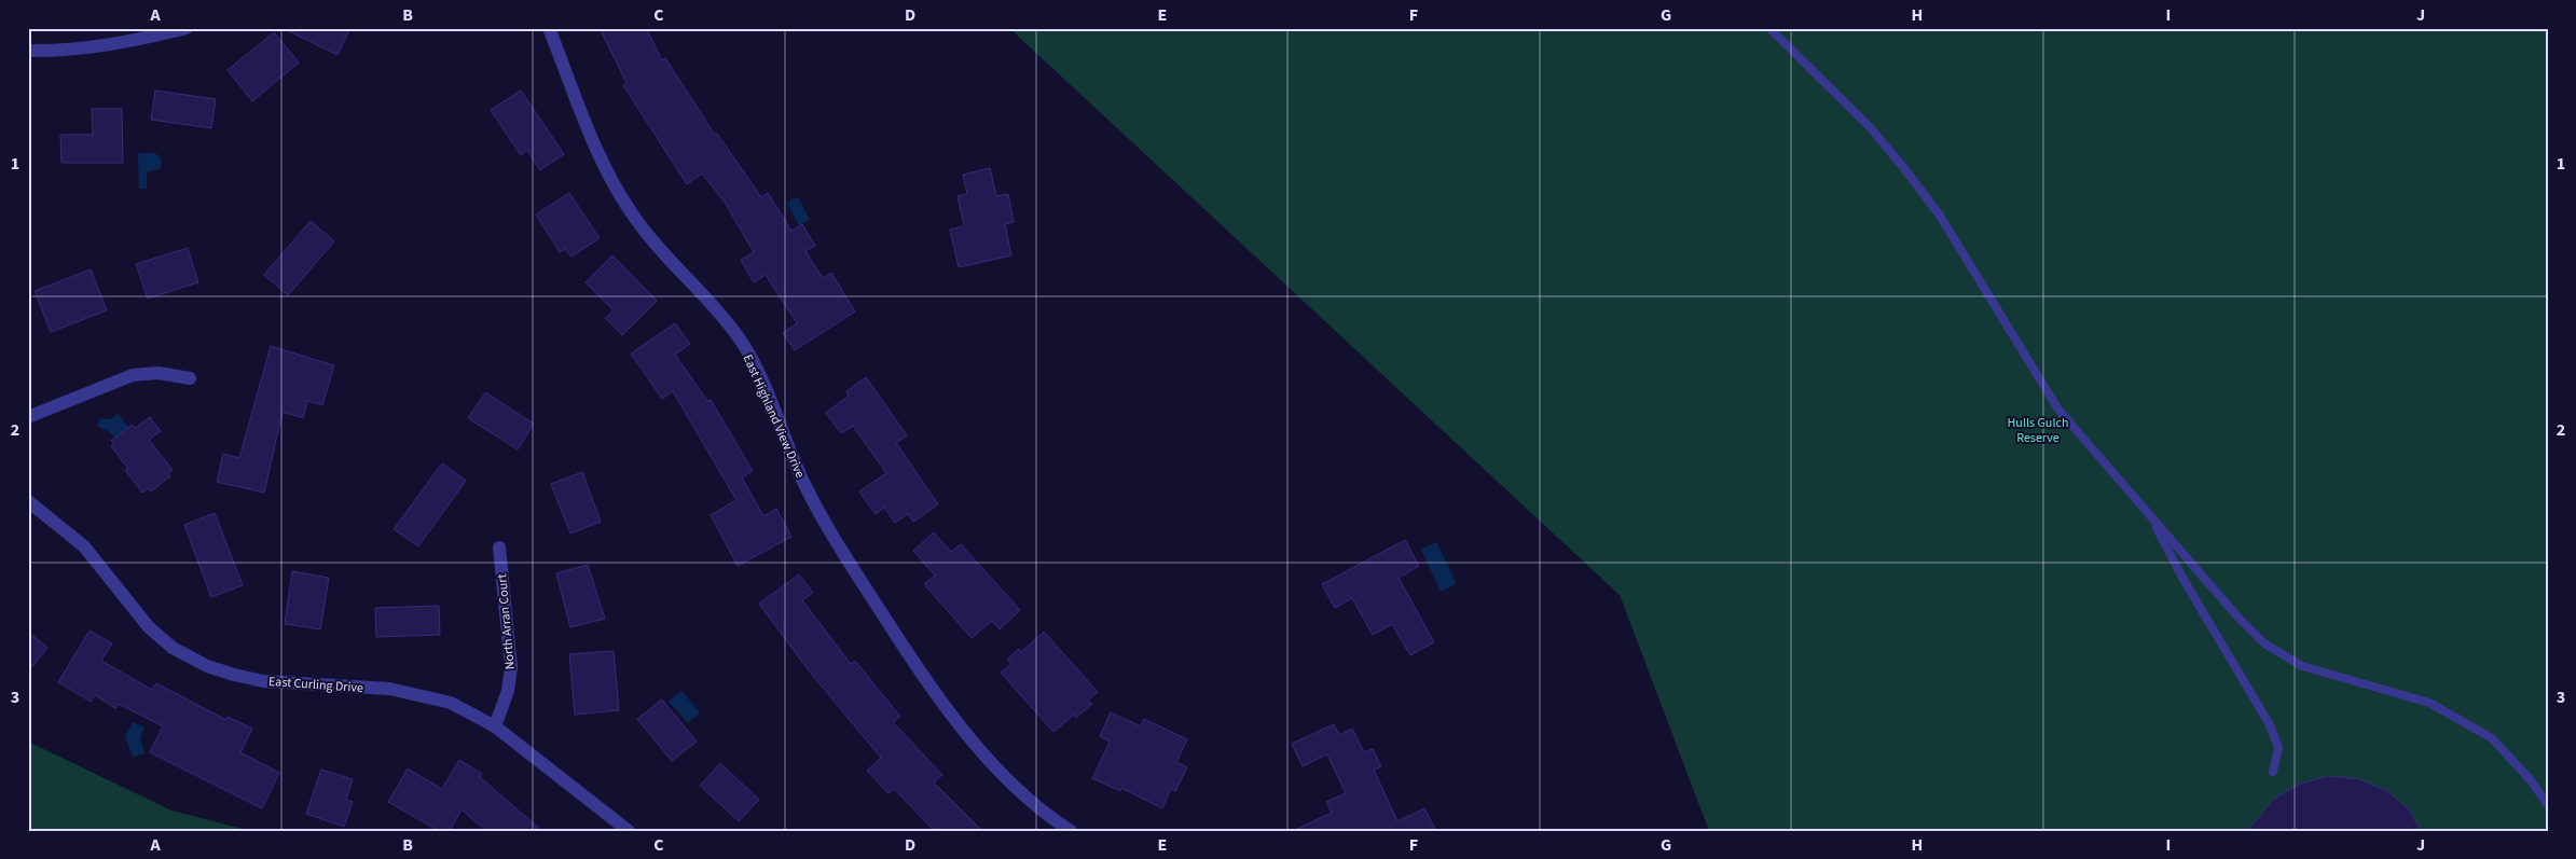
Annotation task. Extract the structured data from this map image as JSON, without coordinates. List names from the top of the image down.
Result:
{
  "streets": {
    "street": ["East Highland View Drive", "North Arran Court", "East Curling Drive"]
  },
  "crossings": [
    ["North Arran Court", "East Curling Drive"]
  ],
  "parks": ["Hulls Gulch Reserve"],
  "grid": {
    "columns": [
      "A",
      "B",
      "C",
      "D",
      "E",
      "F",
      "G",
      "H",
      "I",
      "J"
    ],
    "rows": ["1", "2", "3"]
  }
}
